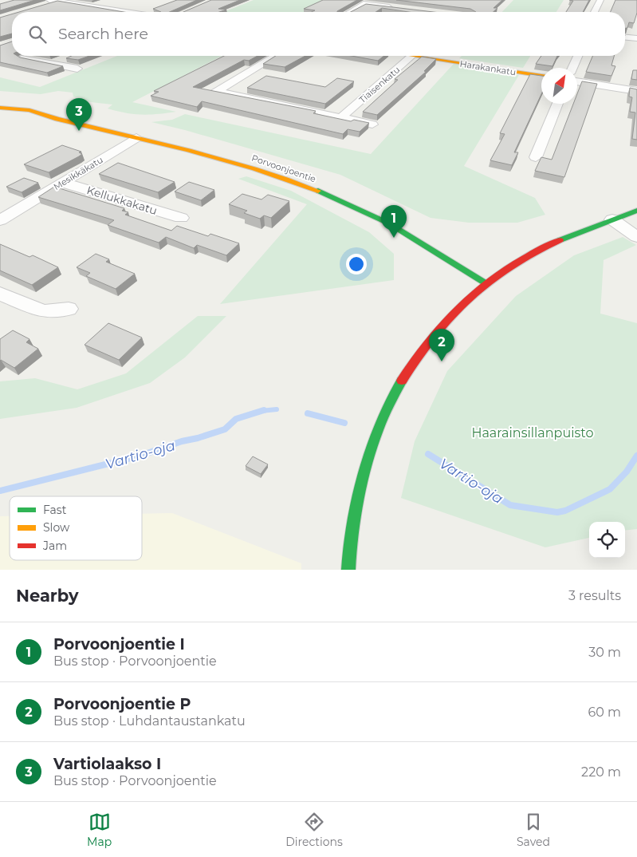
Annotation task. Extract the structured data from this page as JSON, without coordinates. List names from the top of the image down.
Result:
{
  "streets": {
    "street": [
      "Harakankatu",
      "Tiaisenkatu",
      "Porvoonjoentie",
      "Mesikkäkatu",
      "Kellukkakatu"
    ]
  },
  "crossings": [
    ["Porvoonjoentie", "Mesikkäkatu"],
    ["Mesikkäkatu", "Kellukkakatu"]
  ],
  "water": ["Vartio-oja"],
  "parks": ["Haarainsillanpuisto"],
  "legend": ["Fast", "Slow", "Jam"],
  "north": "top right",
  "page": {
    "search": "Search here",
    "pins": ["3", "1", "2"],
    "heading": ["Nearby", "3 results"],
    "list": [
      {
        "mark": "1",
        "name": "Porvoonjoentie I",
        "note": "Bus stop · Porvoonjoentie",
        "value": "30 m"
      },
      {
        "mark": "2",
        "name": "Porvoonjoentie P",
        "note": "Bus stop · Luhdantaustankatu",
        "value": "60 m"
      },
      {
        "mark": "3",
        "name": "Vartiolaakso I",
        "note": "Bus stop · Porvoonjoentie",
        "value": "220 m"
      }
    ],
    "nav": ["Map", "Directions", "Saved"]
  }
}
